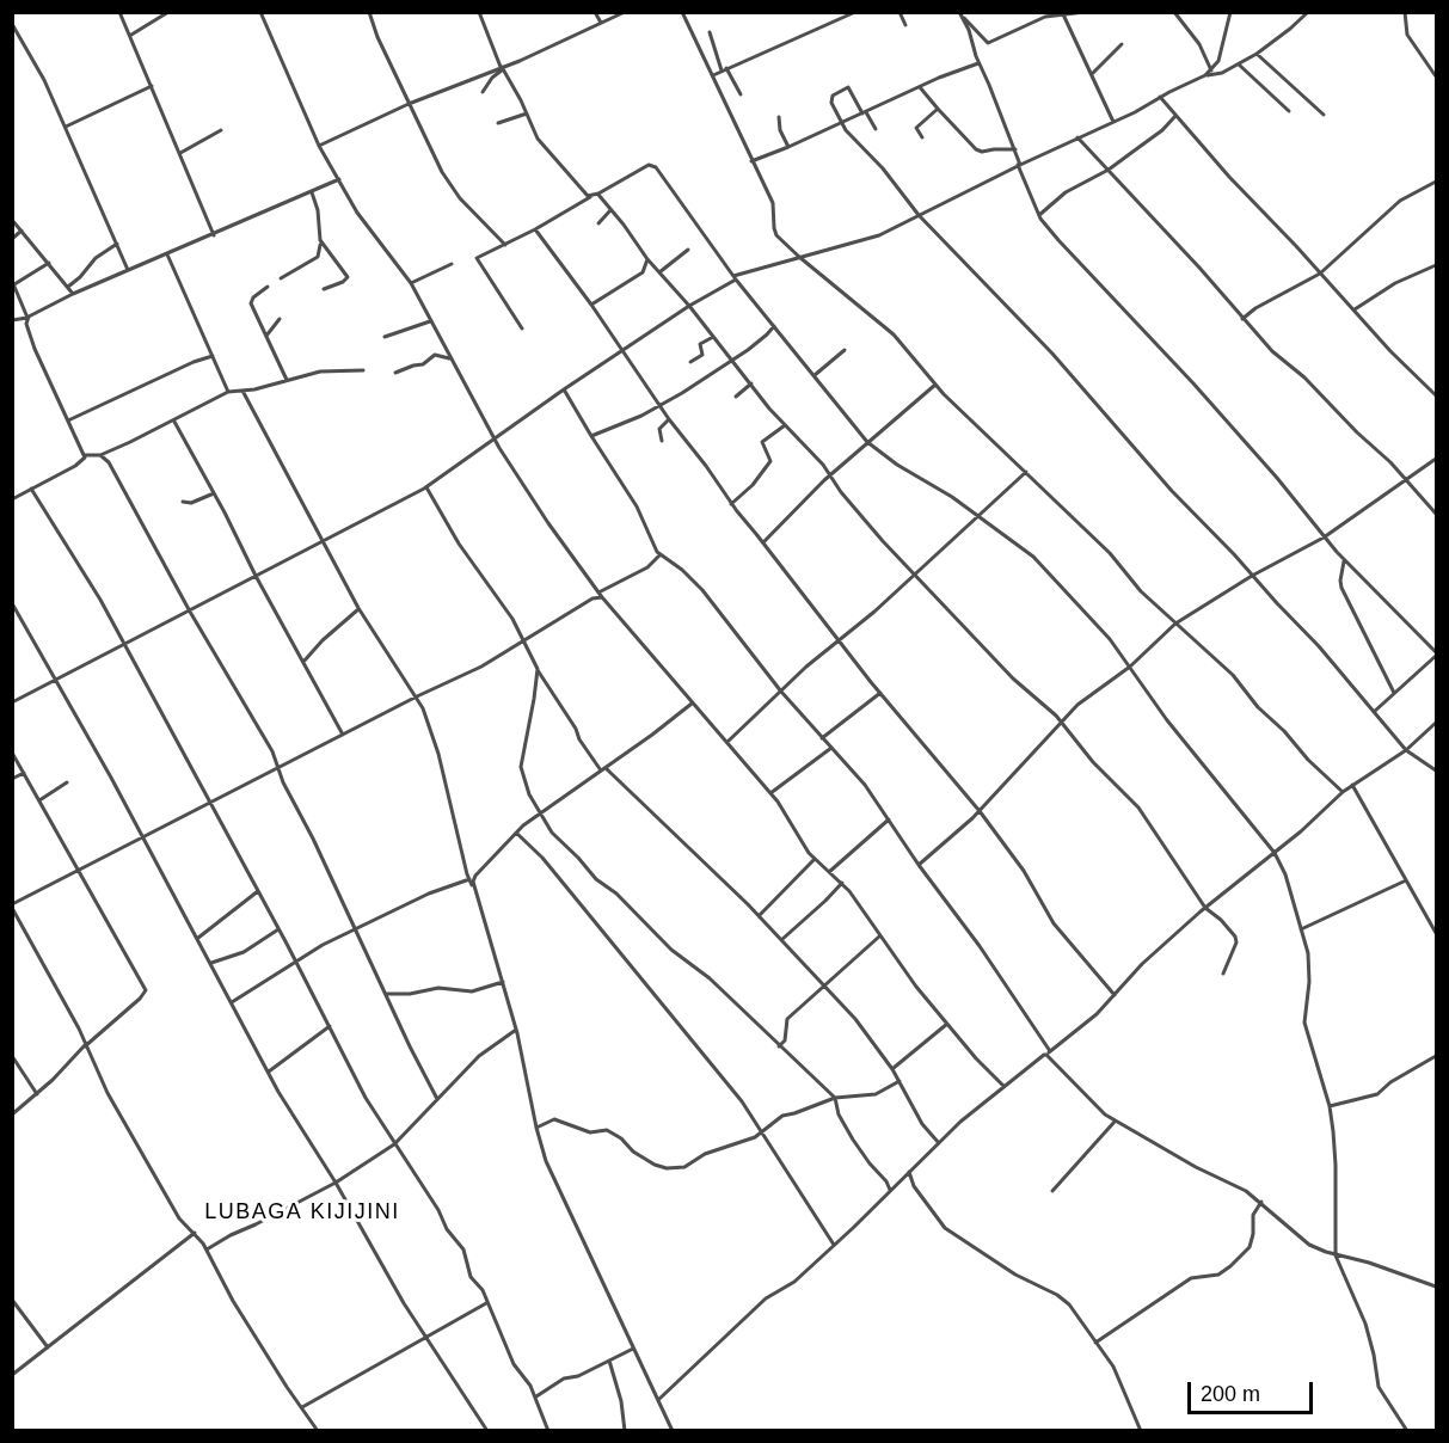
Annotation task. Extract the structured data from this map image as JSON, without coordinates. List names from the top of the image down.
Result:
{
  "districts": ["LUBAGA KIJIJINI"],
  "scale_bar": "200 m"
}
